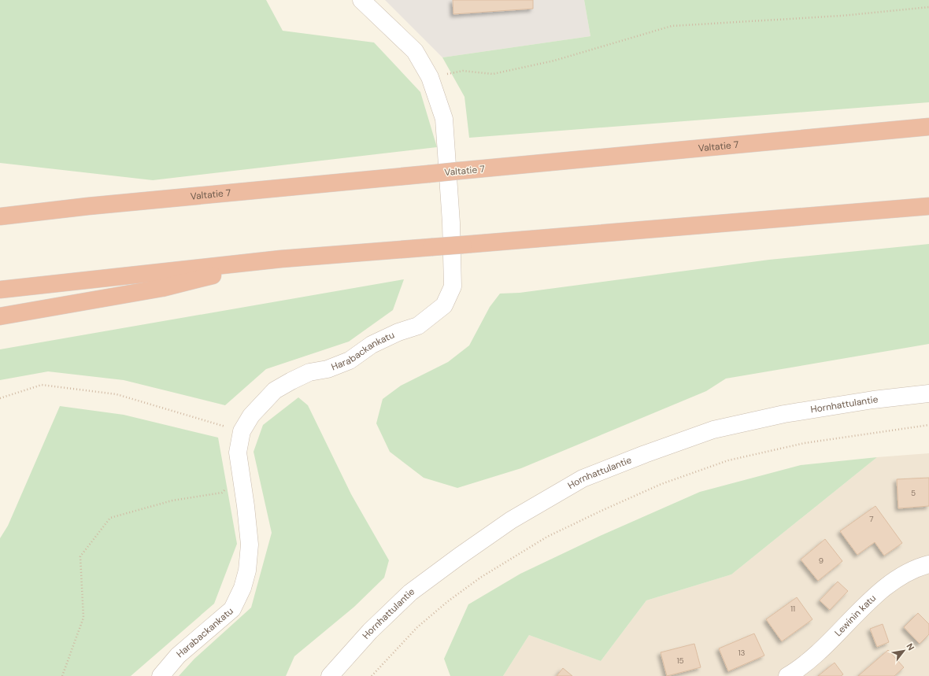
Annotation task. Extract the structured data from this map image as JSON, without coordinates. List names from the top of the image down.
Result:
{
  "streets": {
    "highway": ["Valtatie 7"],
    "street": ["Harabackankatu", "Hornhattulantie", "Lewinin katu"]
  },
  "house_numbers": [
    "5",
    "7",
    "9",
    "11",
    "13",
    "15"
  ],
  "north": "top right"
}
